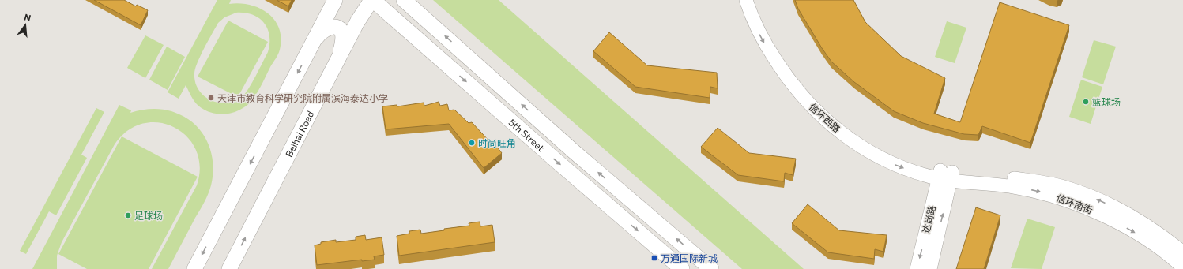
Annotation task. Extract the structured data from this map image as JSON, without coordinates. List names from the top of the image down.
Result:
{
  "streets": {
    "main road": ["Beihai Road", "5th Street"],
    "street": ["信环西路", "信环南街", "达尚路"]
  },
  "crossings": [
    ["信环西路", "信环南街"],
    ["信环西路", "达尚路"],
    ["Beihai Road", "5th Street"],
    ["信环南街", "达尚路"]
  ],
  "places": {
    "other": [
      "天津市教育科学研究院附属滨海泰达小学",
      "篮球场",
      "时尚旺角",
      "足球场"
    ],
    "transit": ["万通国际新城"]
  },
  "north": "top"
}
